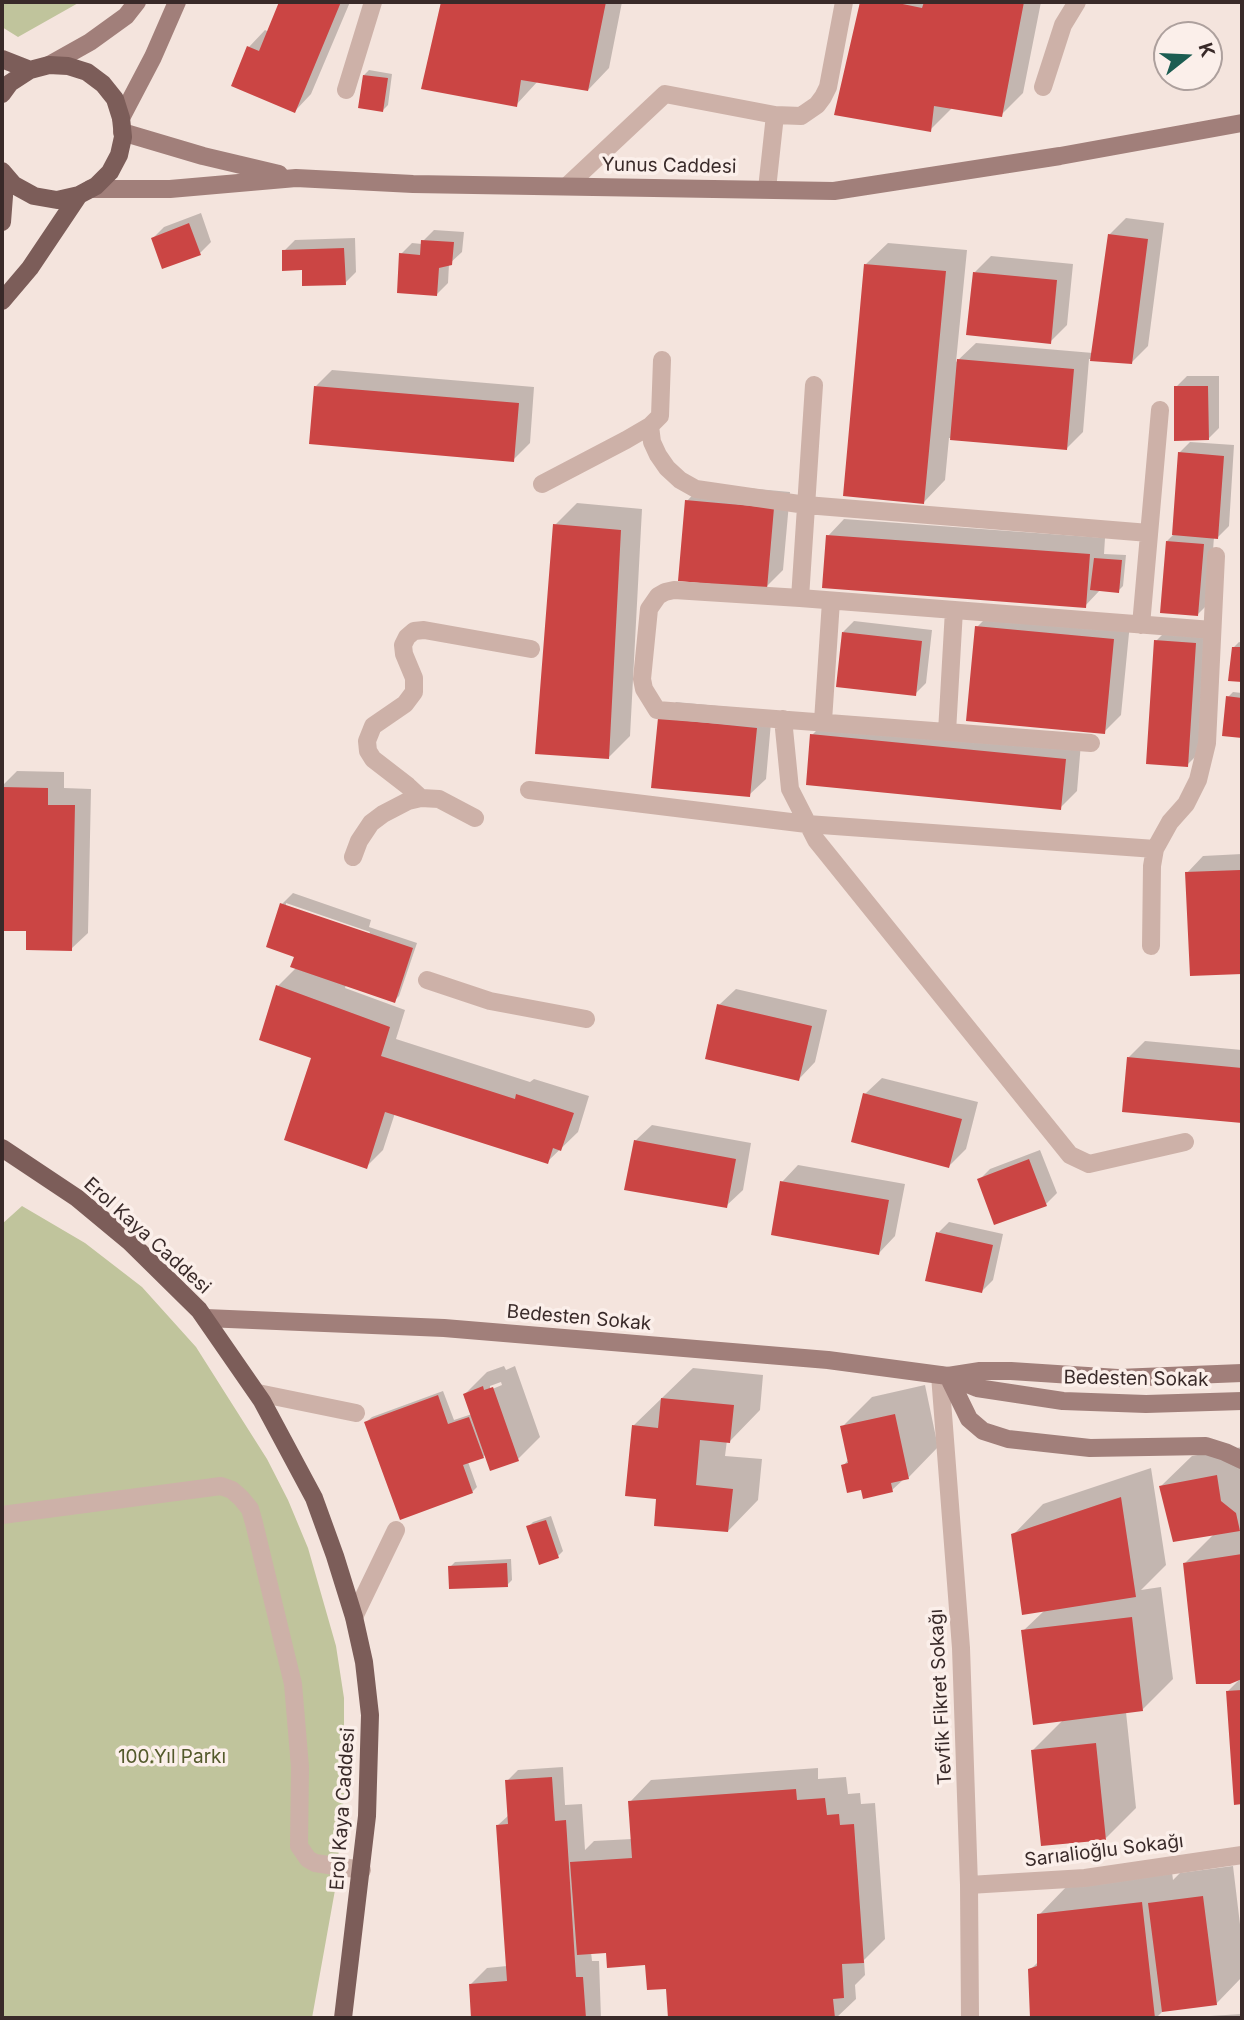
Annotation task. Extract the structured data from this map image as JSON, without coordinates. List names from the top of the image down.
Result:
{
  "streets": {
    "main road": ["Erol Kaya Caddesi"],
    "street": [
      "Yunus Caddesi",
      "Bedesten Sokak",
      "Tevfik Fikret Sokağı",
      "Sarıalioğlu Sokağı"
    ]
  },
  "crossings": [
    ["Erol Kaya Caddesi", "Bedesten Sokak"],
    ["Bedesten Sokak", "Tevfik Fikret Sokağı"],
    ["Tevfik Fikret Sokağı", "Sarıalioğlu Sokağı"]
  ],
  "parks": ["100.Yıl Parkı"],
  "north": "right"
}
